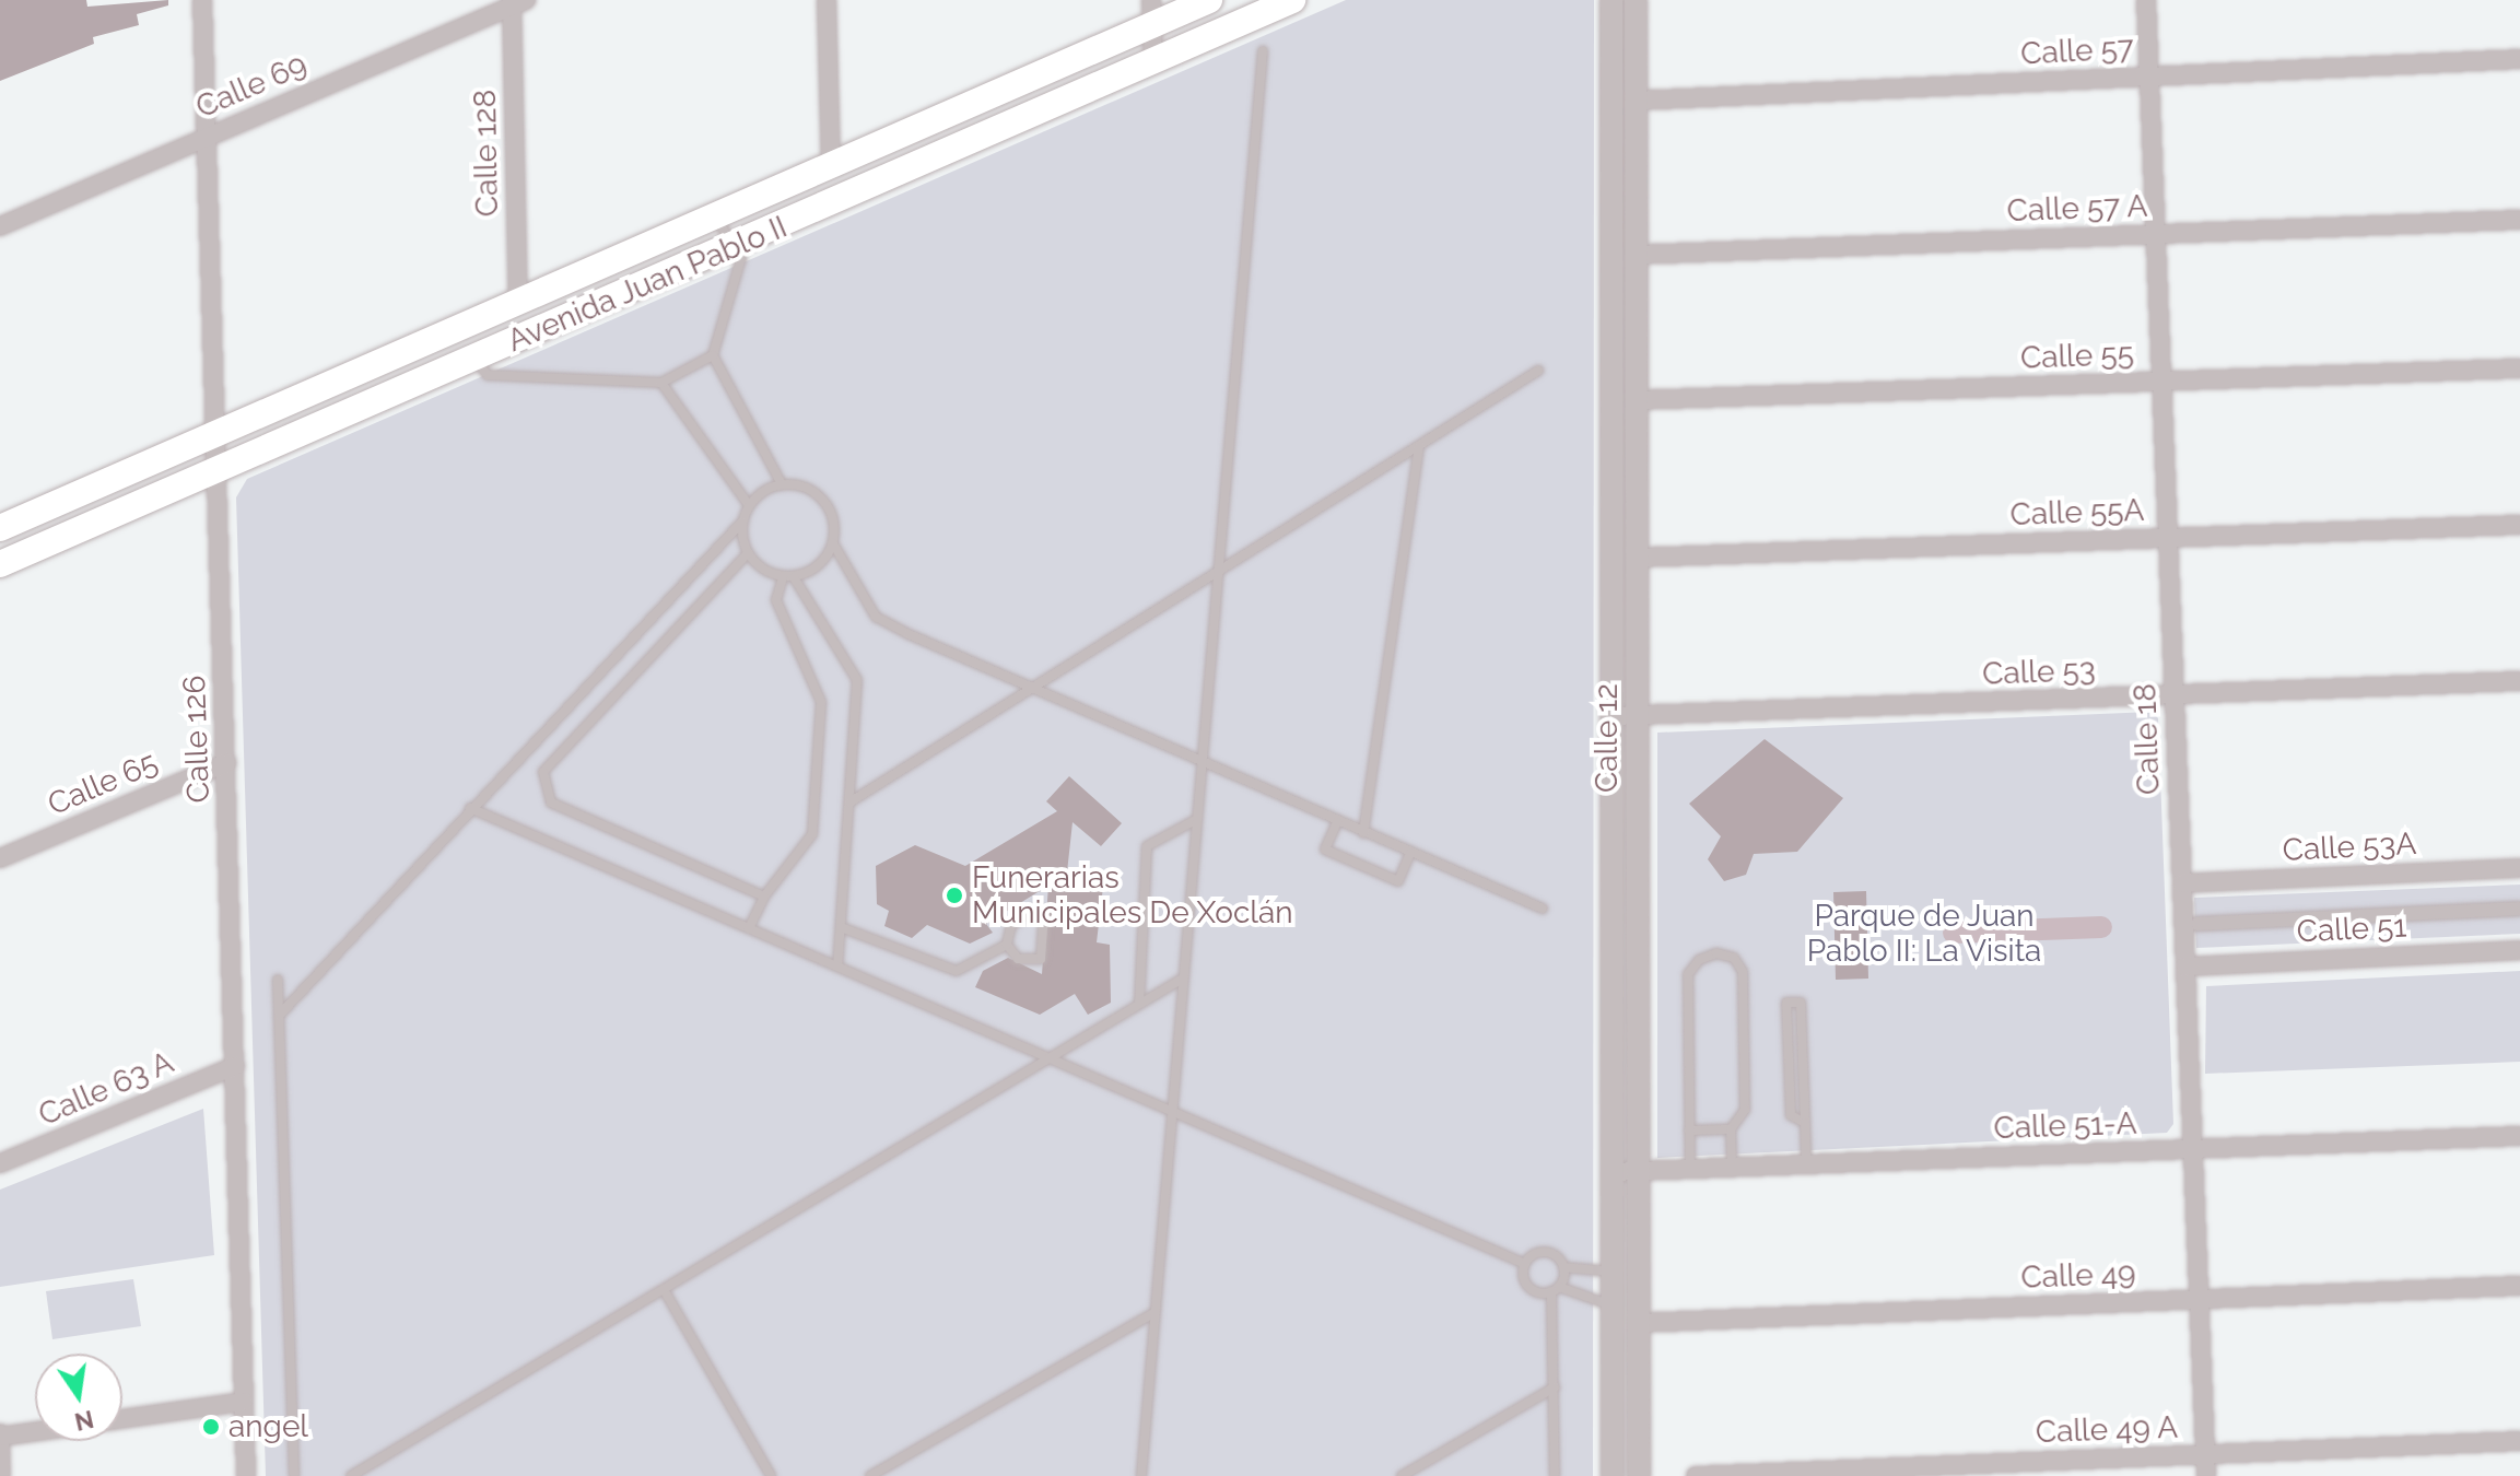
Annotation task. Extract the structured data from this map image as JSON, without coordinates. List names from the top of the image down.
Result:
{
  "streets": {
    "main road": ["Avenida Juan Pablo II"],
    "street": [
      "Calle 57",
      "Calle 69",
      "Calle 128",
      "Calle 57 A",
      "Calle 55",
      "Calle 55A",
      "Calle 53",
      "Calle 12",
      "Calle 126",
      "Calle 18",
      "Calle 65",
      "Calle 53A",
      "Calle 51",
      "Calle 63 A",
      "Calle 51-A",
      "Calle 49",
      "Calle 49 A"
    ]
  },
  "crossings": [
    ["Calle 57", "Calle 12"],
    ["Calle 57", "Calle 18"],
    ["Calle 69", "Calle 128"],
    ["Calle 69", "Calle 126"],
    ["Calle 128", "Avenida Juan Pablo II"],
    ["Calle 57 A", "Calle 12"],
    ["Calle 57 A", "Calle 18"],
    ["Avenida Juan Pablo II", "Calle 126"],
    ["Calle 55", "Calle 12"],
    ["Calle 55", "Calle 18"],
    ["Calle 55A", "Calle 12"],
    ["Calle 55A", "Calle 18"],
    ["Calle 53", "Calle 12"],
    ["Calle 53", "Calle 18"],
    ["Calle 12", "Calle 51-A"],
    ["Calle 12", "Calle 49"],
    ["Calle 126", "Calle 65"],
    ["Calle 126", "Calle 63 A"],
    ["Calle 18", "Calle 53A"],
    ["Calle 18", "Calle 51"],
    ["Calle 18", "Calle 51-A"],
    ["Calle 18", "Calle 49"],
    ["Calle 18", "Calle 49 A"]
  ],
  "parks": ["Parque de Juan Pablo II: La Visita"],
  "places": ["Funerarias Municipales De Xoclán", "angel"],
  "north": "bottom"
}
